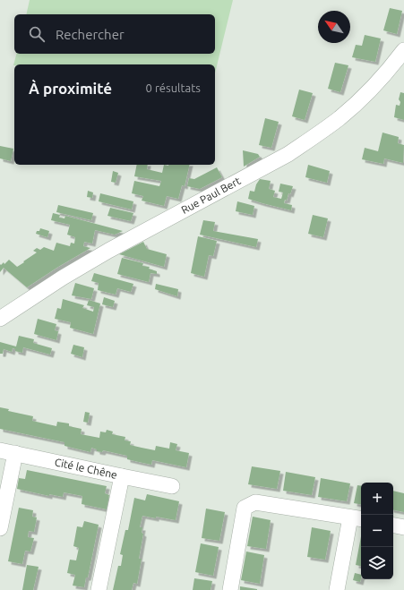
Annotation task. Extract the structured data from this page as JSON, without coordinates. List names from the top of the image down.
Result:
{
  "streets": {
    "street": ["Rue Paul Bert", "Cité le Chêne"]
  },
  "north": "top left",
  "page": {
    "search": "Rechercher",
    "heading": ["À proximité", "0 résultats"],
    "map_buttons": ["+", "−"]
  }
}
